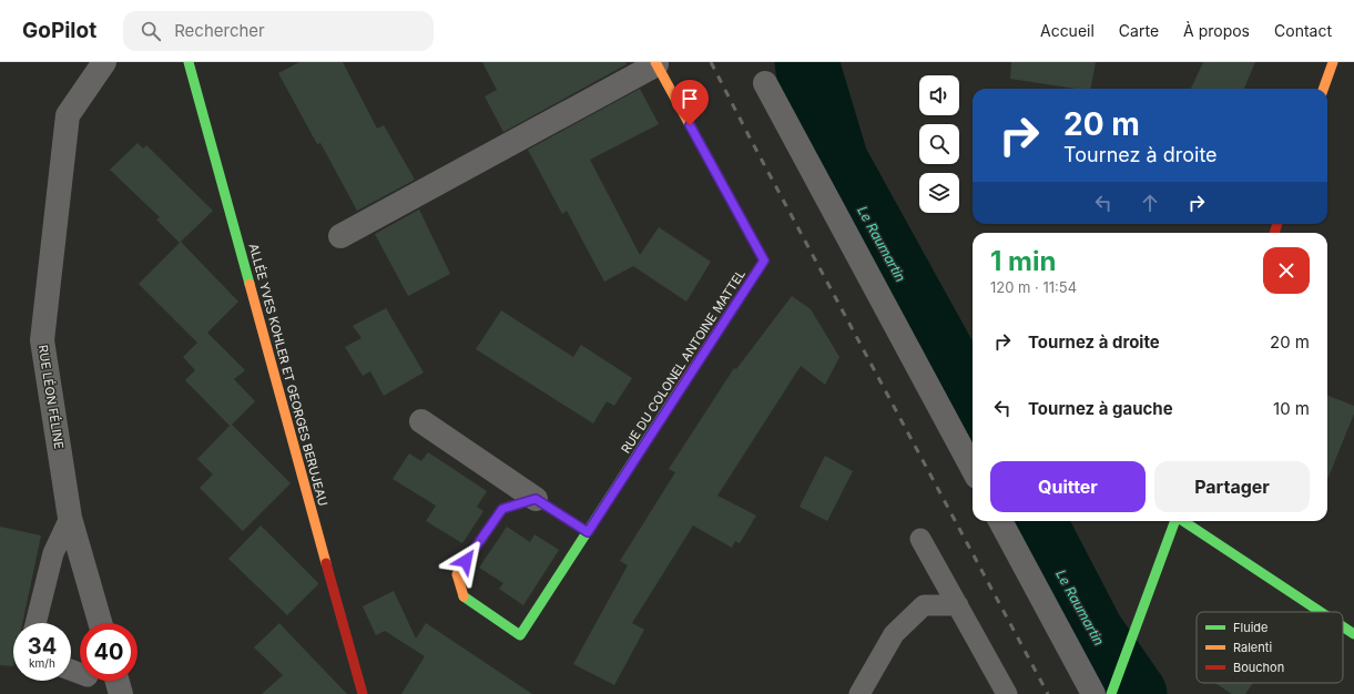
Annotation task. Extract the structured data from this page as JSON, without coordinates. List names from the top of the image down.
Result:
{
  "streets": {
    "street": ["RUE DU COLONEL ANTOINE MATTEL", "ALLÉE YVES KOHLER ET GEORGES BERUJEAU", "RUE LÉON FÉLINE"]
  },
  "water": ["Le Raumartin"],
  "legend": ["Fluide", "Ralenti", "Bouchon"],
  "page": {
    "header": "GoPilot",
    "search": "Rechercher",
    "nav": [
      "Accueil",
      "Carte",
      "À propos",
      "Contact"
    ],
    "turn": ["20 m", "Tournez à droite"],
    "heading": ["1 min", "120 m · 11:54"],
    "list": [
      {
        "name": "Tournez à droite",
        "value": "20 m"
      },
      {
        "name": "Tournez à gauche",
        "value": "10 m"
      }
    ],
    "buttons": ["Quitter", "Partager"],
    "speed": "34 km/h",
    "limit": "40"
  }
}
